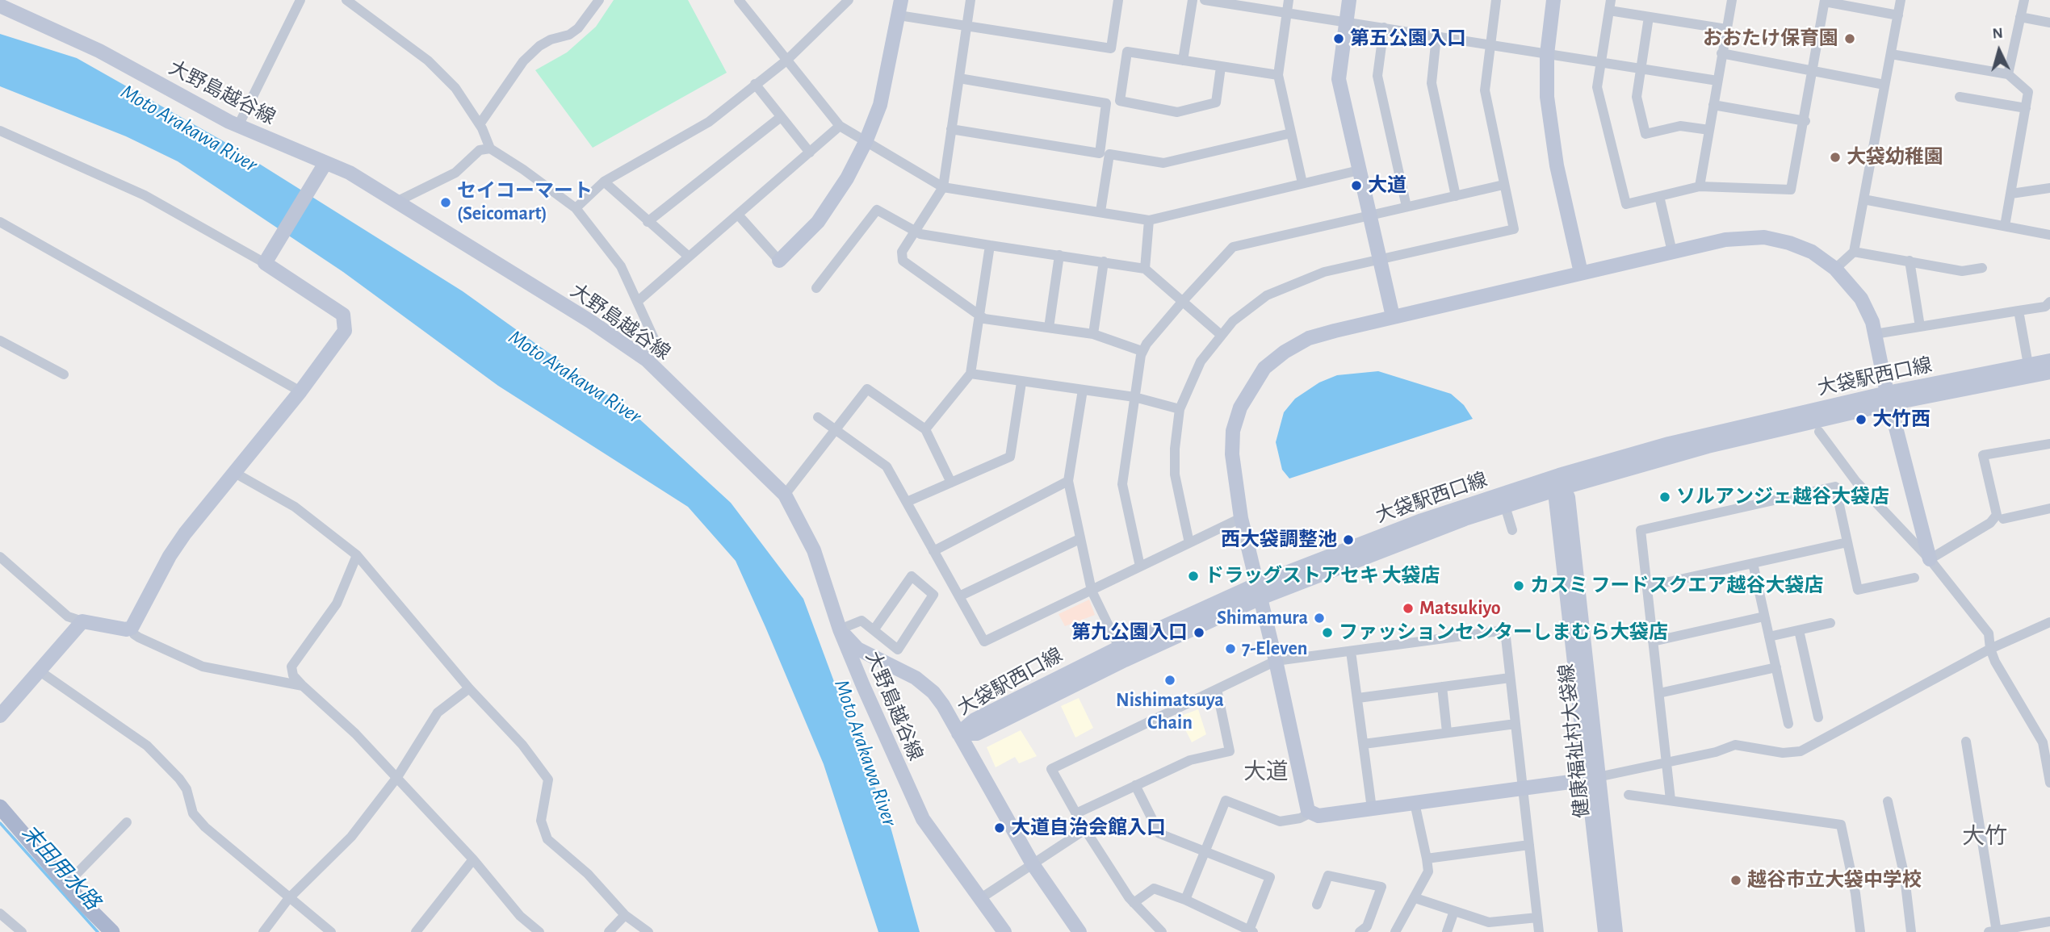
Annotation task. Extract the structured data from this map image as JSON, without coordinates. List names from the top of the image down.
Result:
{
  "streets": {
    "street": ["大野島越谷線", "大袋駅西口線", "健康福祉村大袋線"]
  },
  "crossings": [
    ["大袋駅西口線", "健康福祉村大袋線"]
  ],
  "districts": ["大道", "大竹"],
  "water": ["Moto Arakawa River", "末田用水路"],
  "places": [
    "第五公園入口",
    "おおたけ保育園",
    "大袋幼稚園",
    "大道",
    "セイコーマート (Seicomart)",
    "大竹西",
    "ソルアンジェ越谷大袋店",
    "西大袋調整池",
    "ドラッグストアセキ 大袋店",
    "カスミ フードスクエア越谷大袋店",
    "Matsukiyo",
    "Shimamura",
    "第九公園入口",
    "ファッションセンターしまむら大袋店",
    "7-Eleven",
    "Nishimatsuya Chain",
    "大道自治会館入口",
    "越谷市立大袋中学校"
  ],
  "north": "top"
}
